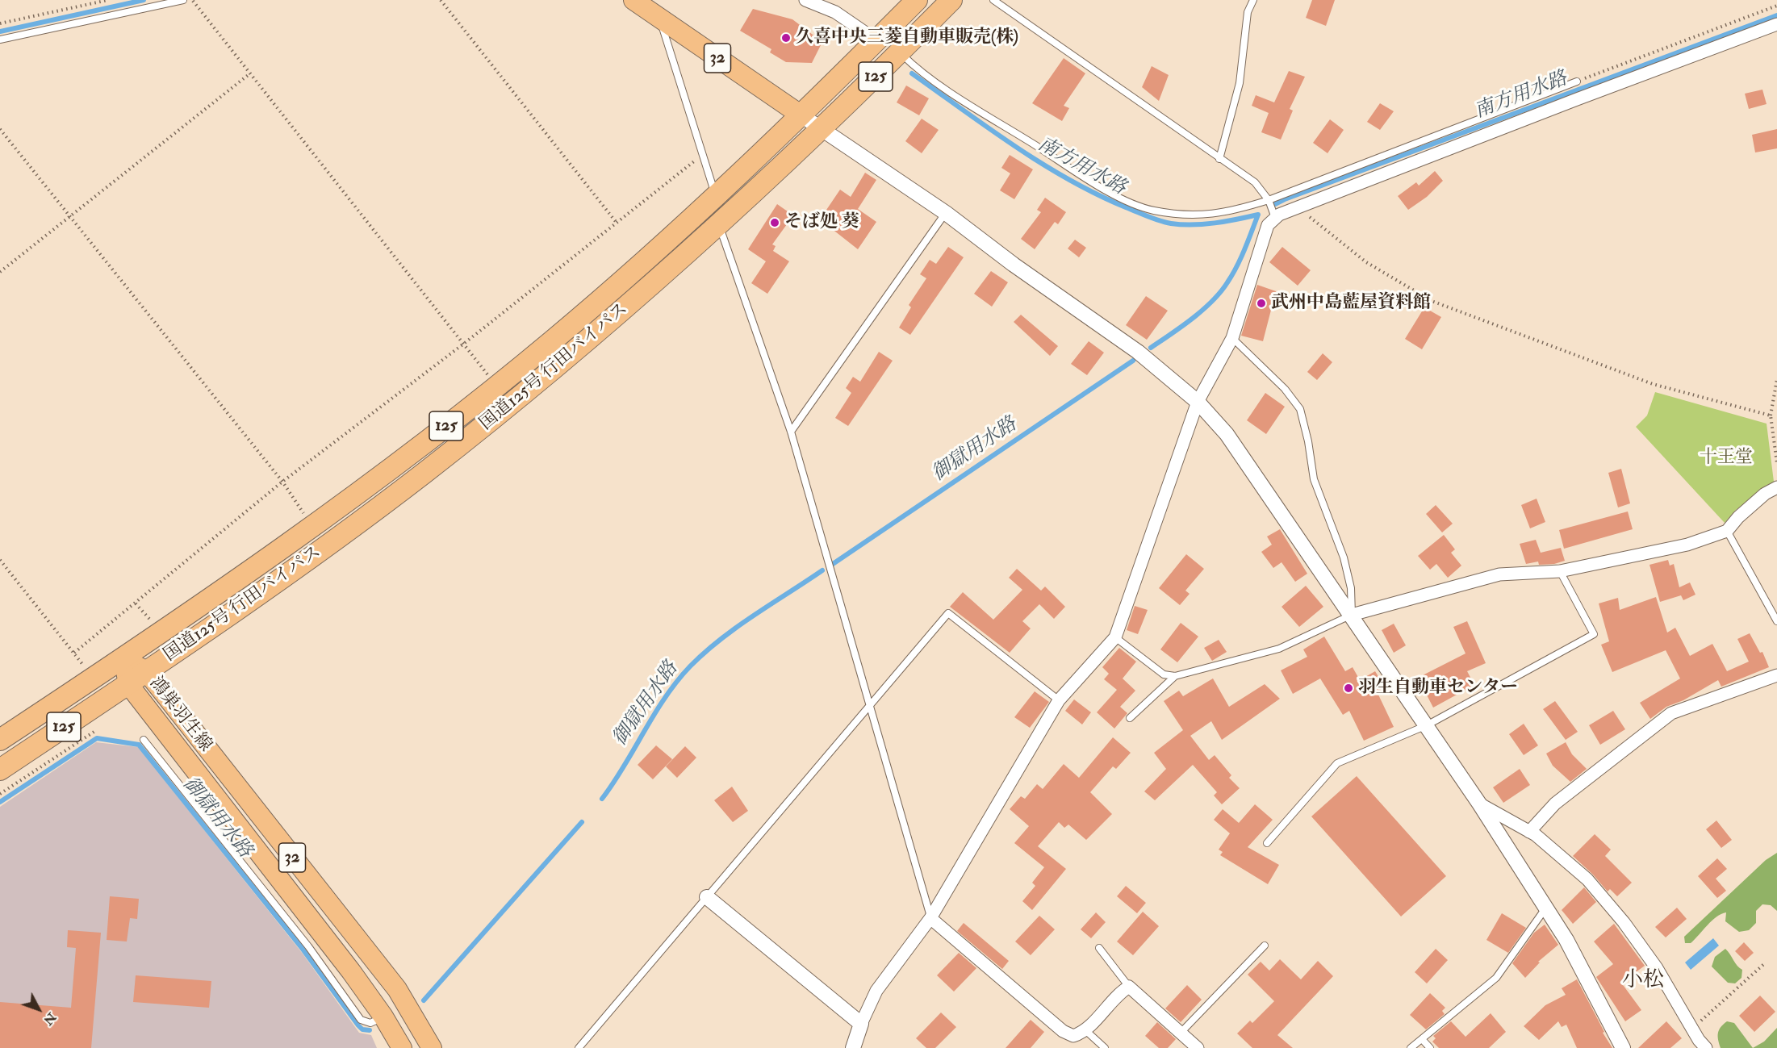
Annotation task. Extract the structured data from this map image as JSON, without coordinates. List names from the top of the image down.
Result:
{
  "streets": {
    "highway": ["125", "国道125号 行田バイパス"],
    "main road": ["32", "鴻巣羽生線"]
  },
  "crossings": [
    ["32", "国道125号 行田バイパス"],
    ["国道125号 行田バイパス", "鴻巣羽生線"]
  ],
  "districts": ["小松"],
  "water": ["南方用水路", "御獄用水路"],
  "parks": ["十王堂"],
  "places": [
    "久喜中央三菱自動車販売(株)",
    "そば処 葵",
    "武州中島藍屋資料館",
    "羽生自動車センター"
  ],
  "north": "bottom right"
}
